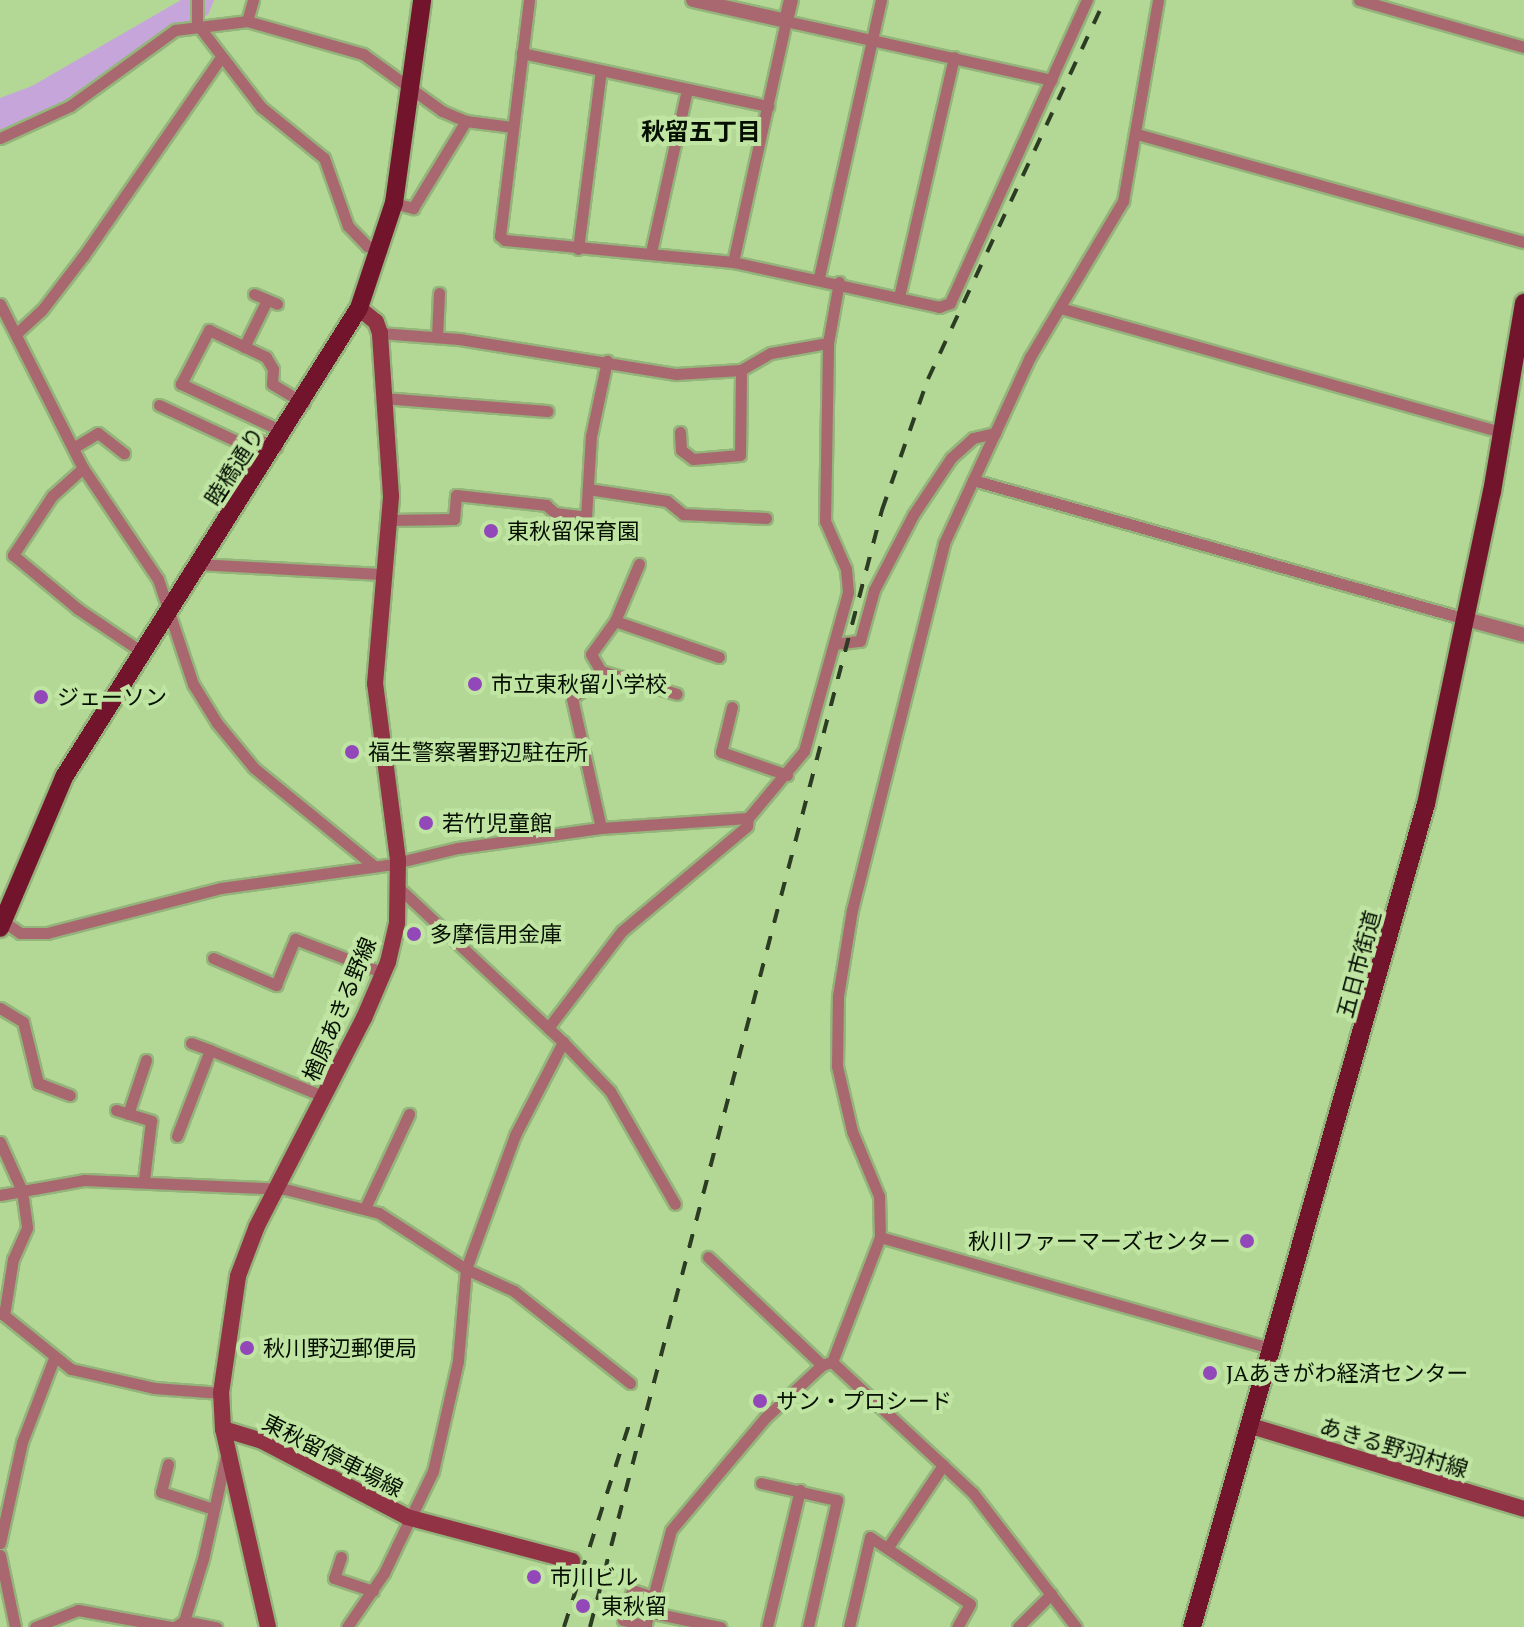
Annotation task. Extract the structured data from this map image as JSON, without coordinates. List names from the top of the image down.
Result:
{
  "streets": {
    "main road": [
      "睦橋通り",
      "五日市街道",
      "楢原あきる野線",
      "あきる野羽村線",
      "東秋留停車場線"
    ]
  },
  "crossings": [
    ["五日市街道", "あきる野羽村線"],
    ["楢原あきる野線", "東秋留停車場線"]
  ],
  "districts": ["秋留五丁目"],
  "places": [
    "東秋留保育園",
    "市立東秋留小学校",
    "ジェーソン",
    "福生警察署野辺駐在所",
    "若竹児童館",
    "多摩信用金庫",
    "秋川ファーマーズセンター",
    "秋川野辺郵便局",
    "JAあきがわ経済センター",
    "サン・プロシード",
    "市川ビル",
    "東秋留"
  ]
}
